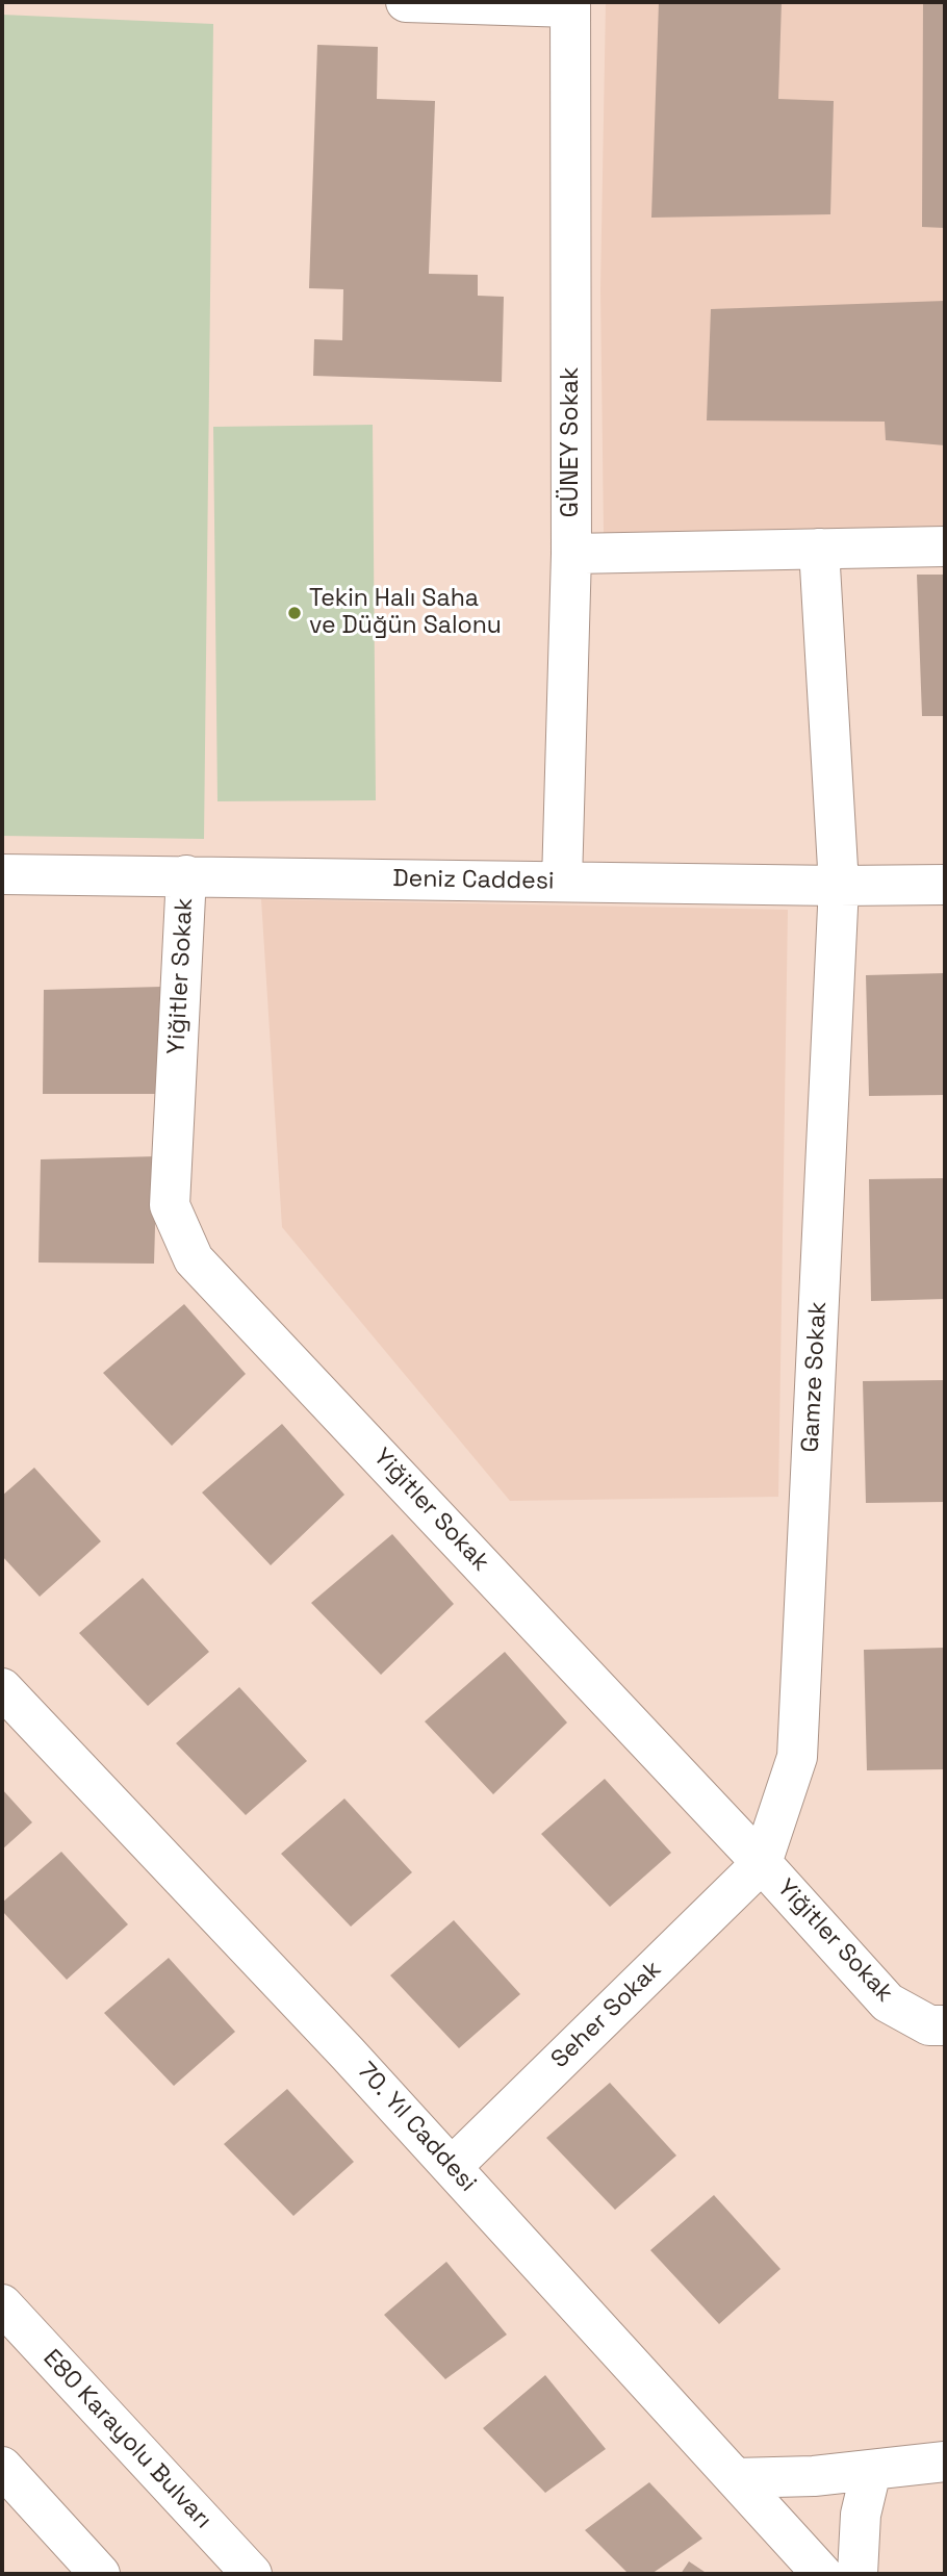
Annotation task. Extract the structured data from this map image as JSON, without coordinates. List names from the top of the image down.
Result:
{
  "streets": {
    "main road": [
      "GÜNEY Sokak",
      "Deniz Caddesi",
      "Yiğitler Sokak",
      "Gamze Sokak",
      "Seher Sokak",
      "70. Yıl Caddesi",
      "E80 Karayolu Bulvarı"
    ]
  },
  "crossings": [
    ["GÜNEY Sokak", "Deniz Caddesi"],
    ["Deniz Caddesi", "Yiğitler Sokak"],
    ["Deniz Caddesi", "Gamze Sokak"],
    ["Yiğitler Sokak", "Gamze Sokak"],
    ["Yiğitler Sokak", "Seher Sokak"],
    ["Gamze Sokak", "Seher Sokak"],
    ["Seher Sokak", "70. Yıl Caddesi"]
  ],
  "places": ["Tekin Halı Saha ve Düğün Salonu"]
}
